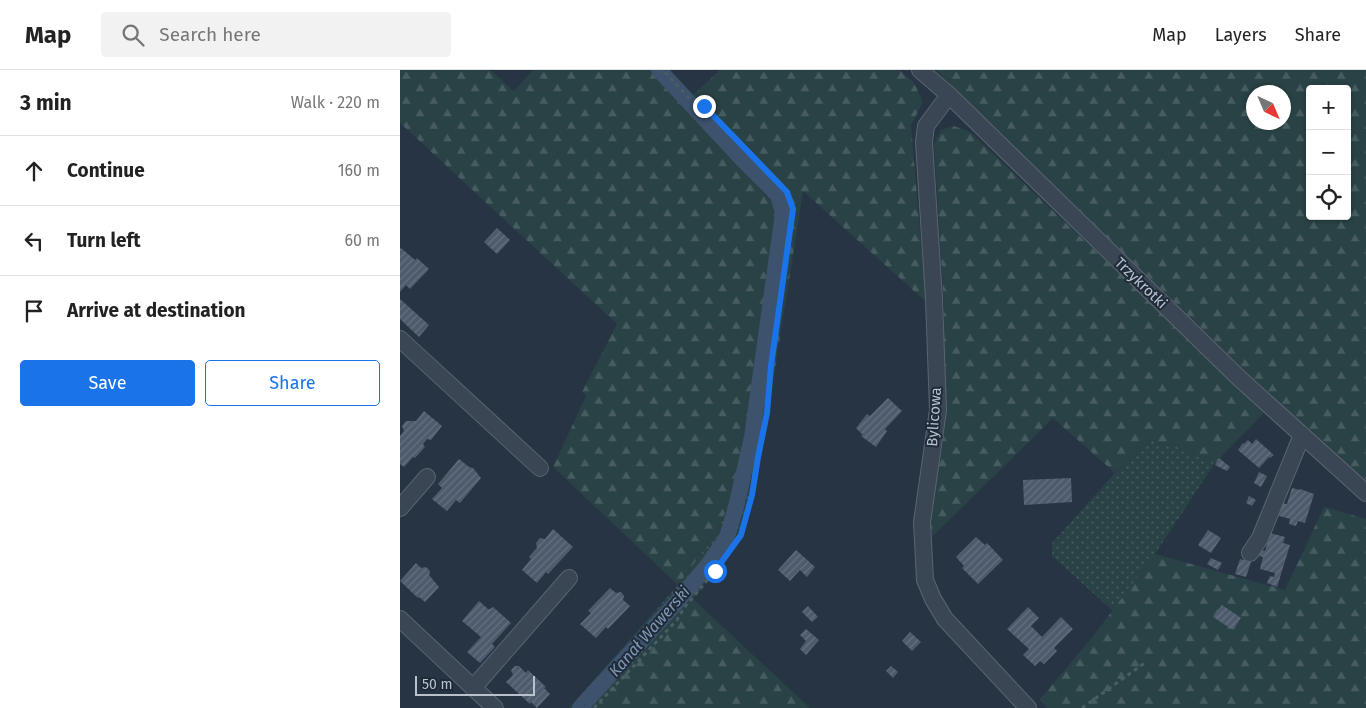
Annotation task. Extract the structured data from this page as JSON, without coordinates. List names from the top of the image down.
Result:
{
  "streets": {
    "street": ["Trzykrotki", "Bylicowa"]
  },
  "crossings": [
    ["Trzykrotki", "Bylicowa"]
  ],
  "water": ["Kanał Wawerski"],
  "scale_bar": "50 m",
  "north": "bottom right",
  "page": {
    "header": "Map",
    "search": "Search here",
    "nav": ["Map", "Layers", "Share"],
    "heading": ["3 min", "Walk · 220 m"],
    "map_buttons": ["+", "−"],
    "list": [
      ["Continue", "160 m"],
      ["Turn left", "60 m"],
      "Arrive at destination"
    ],
    "buttons": ["Save", "Share"],
    "scale": "50 m"
  }
}
